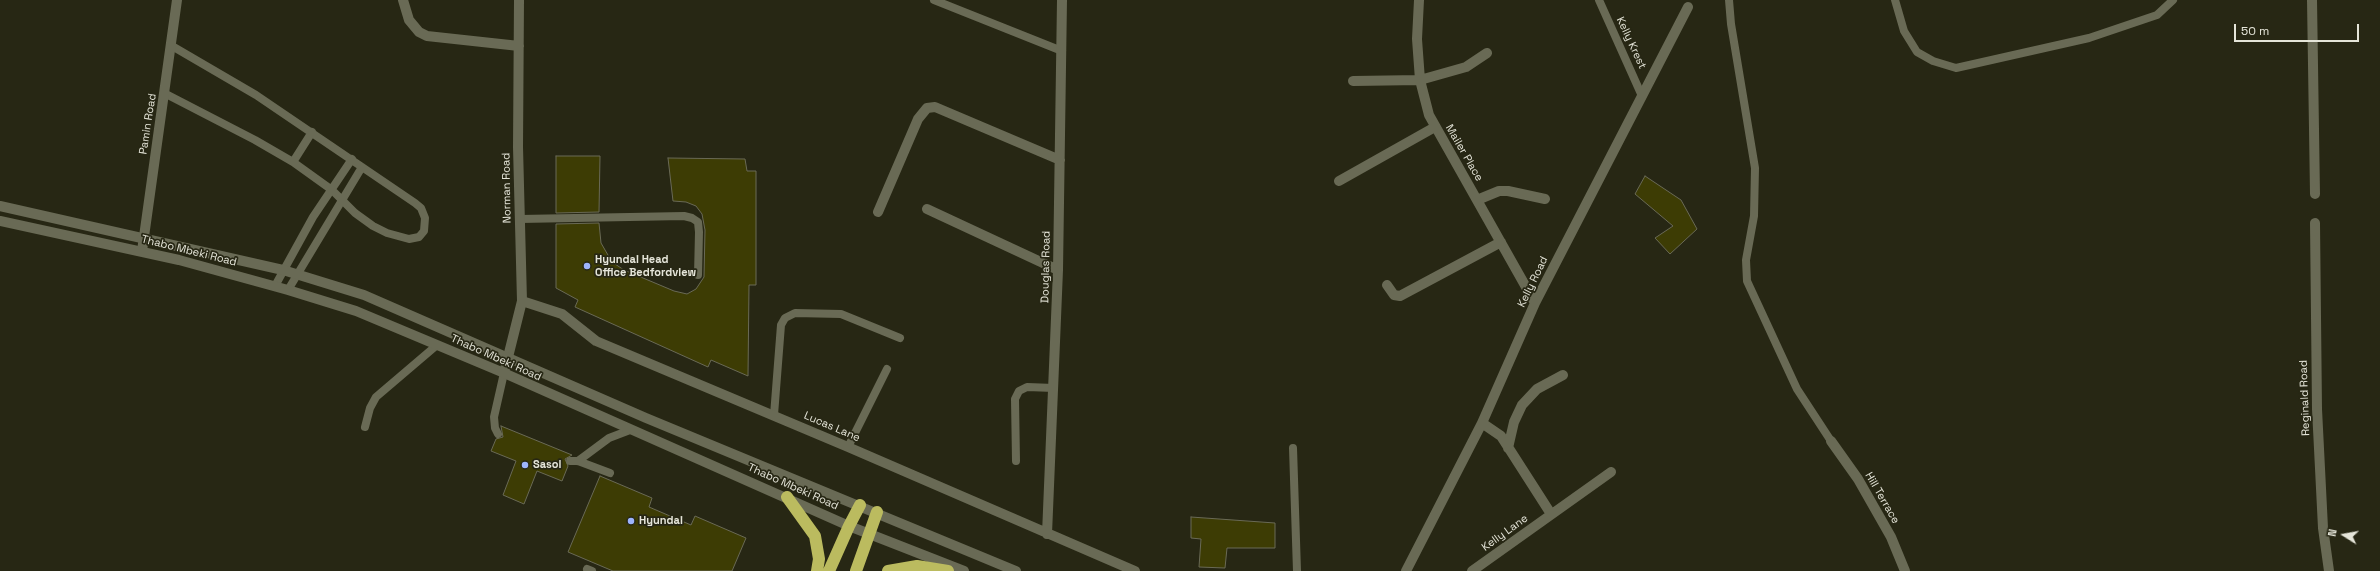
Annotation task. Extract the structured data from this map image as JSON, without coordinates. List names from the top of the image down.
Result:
{
  "streets": {
    "street": [
      "Pamin Road",
      "Mailer Place",
      "Norman Road",
      "Thabo Mbeki Road",
      "Douglas Road",
      "Kelly Road",
      "Reginald Road",
      "Lucas Lane",
      "Hill Terrace",
      "Kelly Lane"
    ],
    "lane": ["Kelly Krest"]
  },
  "crossings": [
    ["Kelly Krest", "Kelly Road"],
    ["Pamin Road", "Thabo Mbeki Road"],
    ["Mailer Place", "Kelly Road"],
    ["Norman Road", "Thabo Mbeki Road"],
    ["Norman Road", "Lucas Lane"],
    ["Douglas Road", "Lucas Lane"]
  ],
  "places": ["Hyundai Head Office Bedfordview", "Sasol", "Hyundai"],
  "scale_bar": "50 m",
  "north": "left"
}
